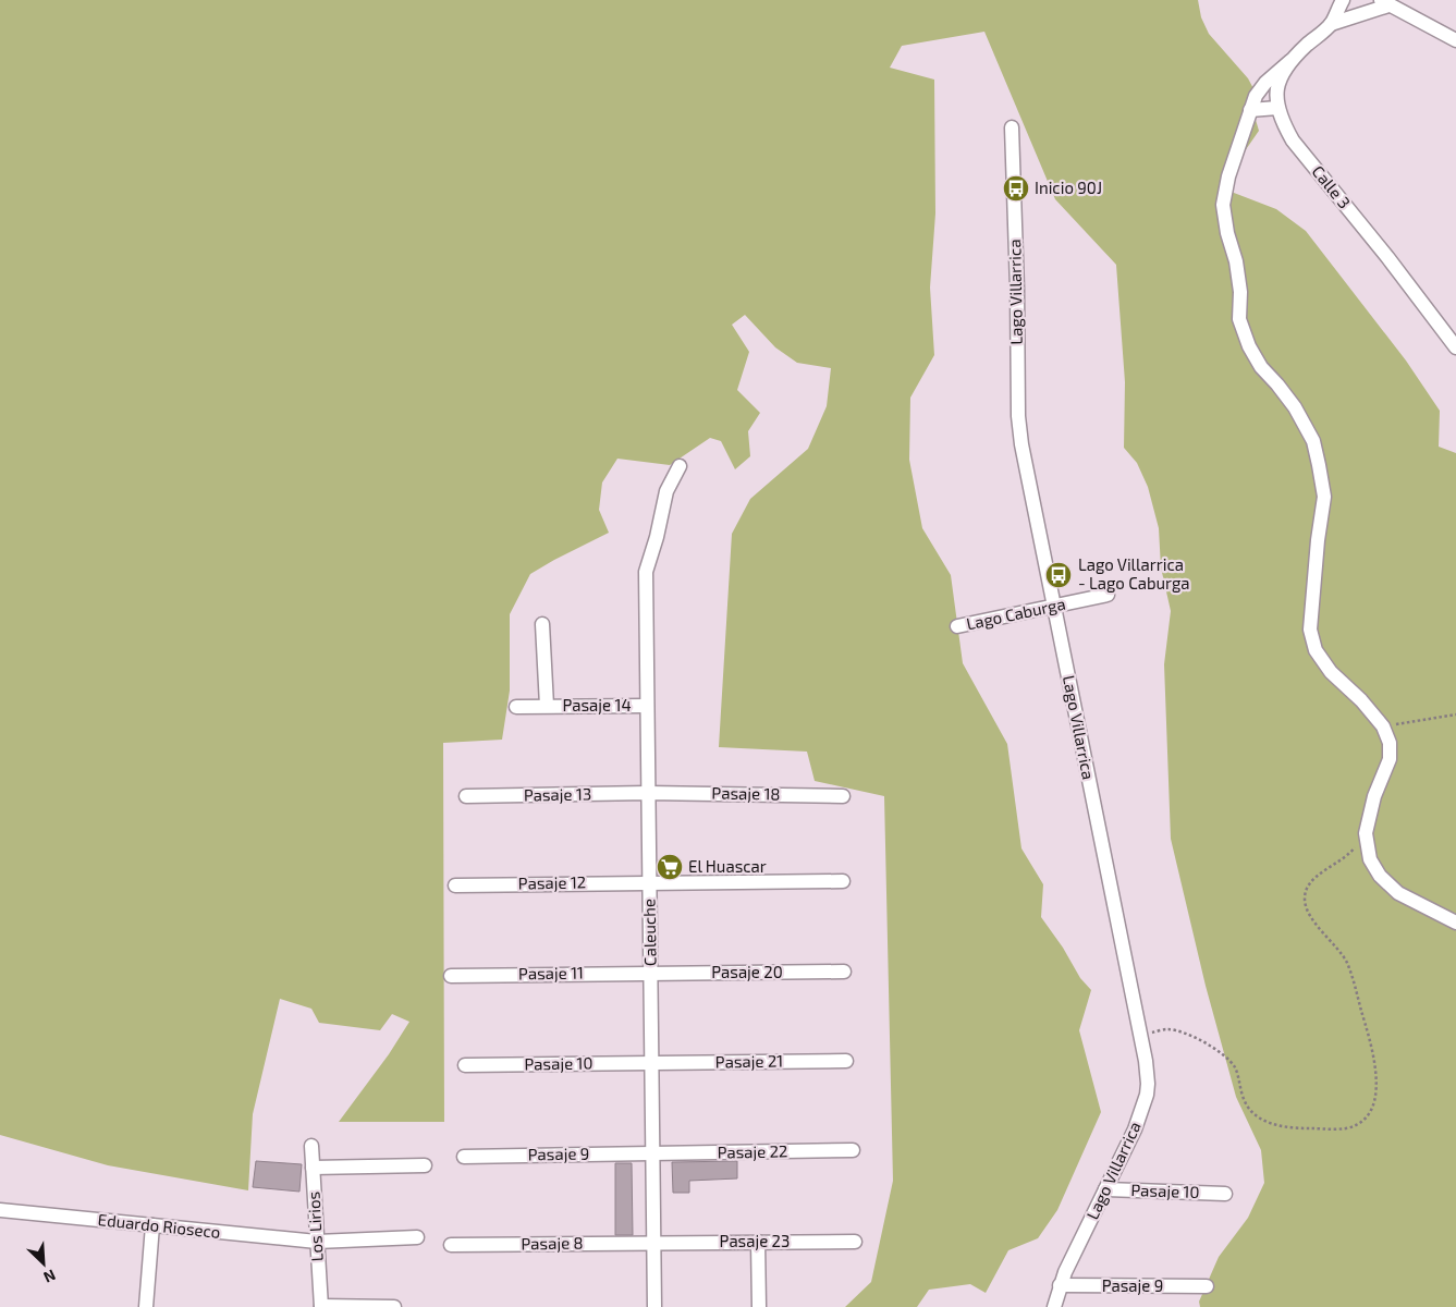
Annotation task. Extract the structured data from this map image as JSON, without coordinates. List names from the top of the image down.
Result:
{
  "streets": {
    "street": [
      "Calle 3",
      "Lago Villarrica",
      "Lago Caburga",
      "Pasaje 14",
      "Pasaje 18",
      "Pasaje 13",
      "Pasaje 12",
      "Caleuche",
      "Pasaje 20",
      "Pasaje 11",
      "Pasaje 21",
      "Pasaje 10",
      "Pasaje 22",
      "Pasaje 9",
      "Eduardo Rioseco",
      "Los Lirios",
      "Pasaje 23",
      "Pasaje 8"
    ]
  },
  "crossings": [
    ["Lago Villarrica", "Lago Caburga"],
    ["Lago Villarrica", "Pasaje 10"],
    ["Lago Villarrica", "Pasaje 9"],
    ["Pasaje 14", "Caleuche"],
    ["Pasaje 18", "Pasaje 13"],
    ["Pasaje 18", "Caleuche"],
    ["Pasaje 13", "Caleuche"],
    ["Pasaje 12", "Caleuche"],
    ["Caleuche", "Pasaje 20"],
    ["Caleuche", "Pasaje 11"],
    ["Caleuche", "Pasaje 21"],
    ["Caleuche", "Pasaje 10"],
    ["Caleuche", "Pasaje 22"],
    ["Caleuche", "Pasaje 9"],
    ["Caleuche", "Pasaje 23"],
    ["Caleuche", "Pasaje 8"],
    ["Pasaje 20", "Pasaje 11"],
    ["Pasaje 21", "Pasaje 10"],
    ["Pasaje 22", "Pasaje 9"],
    ["Eduardo Rioseco", "Los Lirios"],
    ["Pasaje 23", "Pasaje 8"]
  ],
  "places": {
    "bus stop": ["Inicio 90J", "Lago Villarrica - Lago Caburga"],
    "supermarket": ["El Huascar"]
  },
  "north": "bottom right"
}
